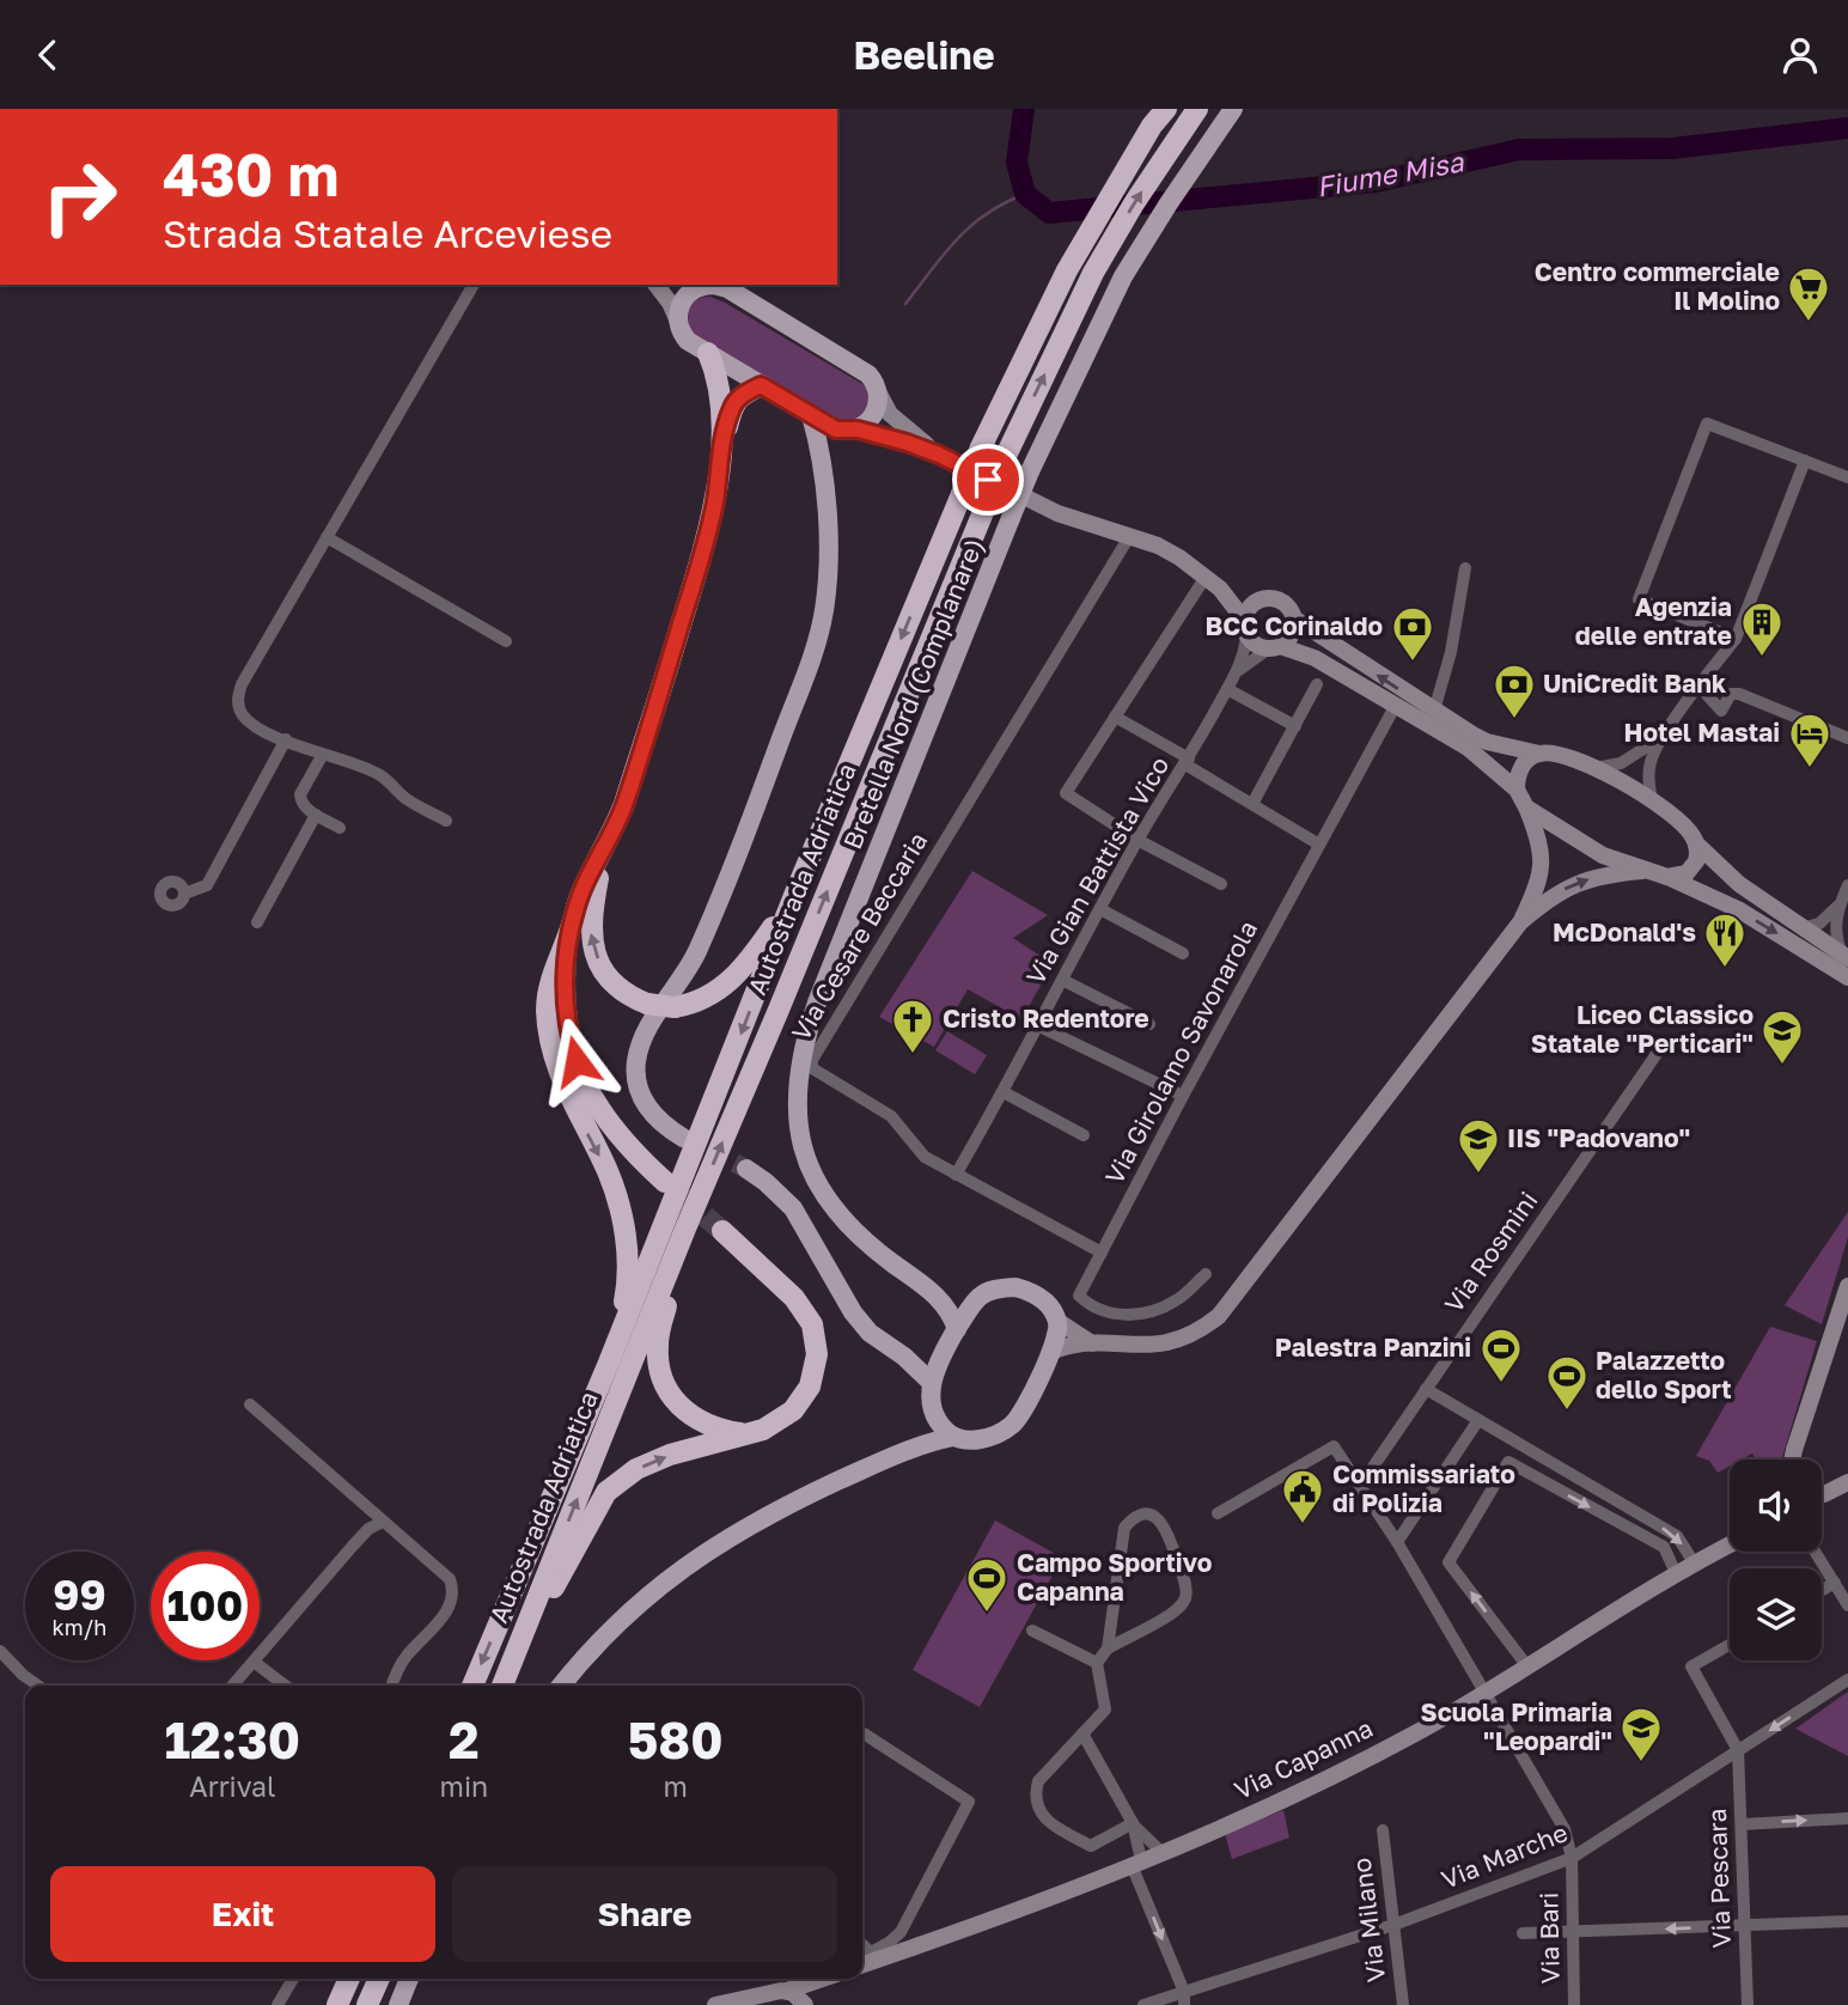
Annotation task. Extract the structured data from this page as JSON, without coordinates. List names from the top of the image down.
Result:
{
  "streets": {
    "highway": ["Autostrada Adriatica"],
    "main road": ["Bretella Nord (Complanare)", "Via Capanna"],
    "street": [
      "Via Gian Battista Vico",
      "Via Cesare Beccaria",
      "Via Girolamo Savonarola",
      "Via Rosmini",
      "Via Marche",
      "Via Pescara",
      "Via Milano",
      "Via Bari"
    ]
  },
  "crossings": [
    ["Via Gian Battista Vico", "Via Cesare Beccaria"],
    ["Via Cesare Beccaria", "Via Girolamo Savonarola"],
    ["Via Capanna", "Via Bari"],
    ["Via Marche", "Via Pescara"],
    ["Via Marche", "Via Milano"],
    ["Via Marche", "Via Bari"]
  ],
  "water": ["Fiume Misa"],
  "places": {
    "supermarket": ["Centro commerciale Il Molino"],
    "building": ["Agenzia delle entrate"],
    "bank": ["BCC Corinaldo", "UniCredit Bank"],
    "hotel": ["Hotel Mastai"],
    "restaurant": ["McDonald's"],
    "church": ["Cristo Redentore"],
    "school or university": ["Liceo Classico Statale \"Perticari\"", "IIS \"Padovano\"", "Scuola Primaria \"Leopardi\""],
    "sports": ["Palestra Panzini", "Palazzetto dello Sport", "Campo Sportivo Capanna"],
    "public building": ["Commissariato di Polizia"]
  },
  "page": {
    "header": "Beeline",
    "turn": ["430 m", "Strada Statale Arceviese"],
    "speed": "99 km/h",
    "limit": "100",
    "eta": [
      "12:30",
      "Arrival",
      "2",
      "min",
      "580",
      "m"
    ],
    "buttons": ["Exit", "Share"]
  }
}
